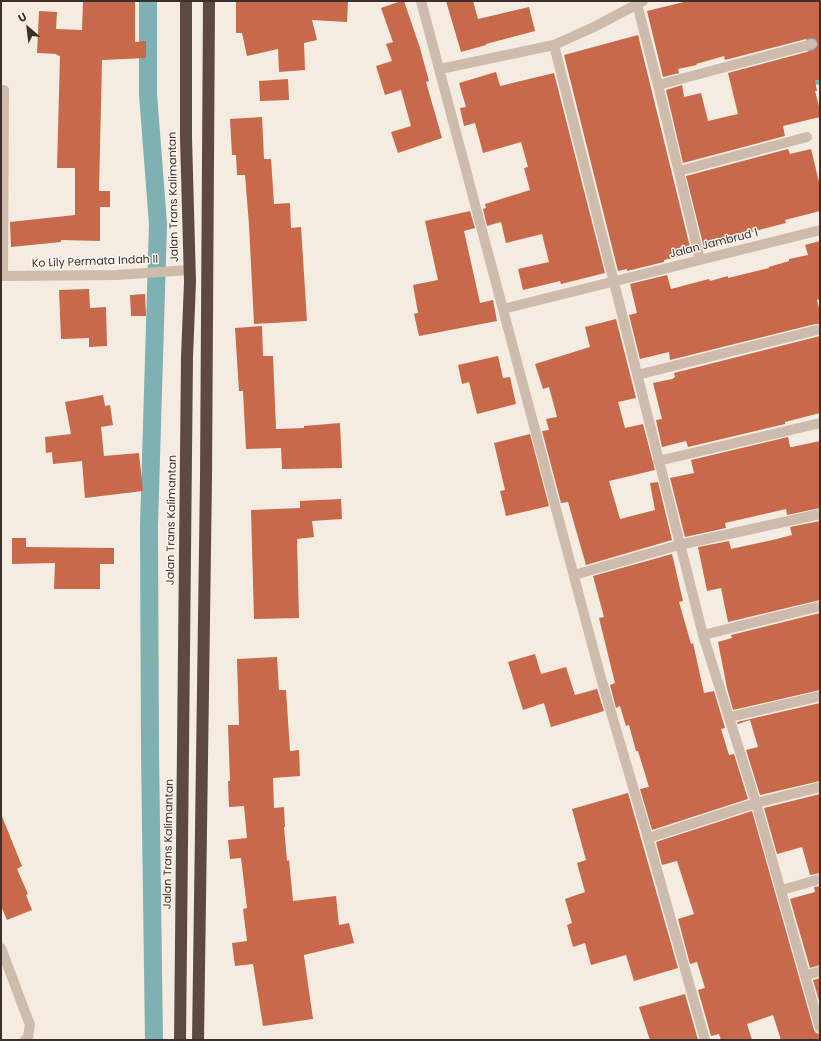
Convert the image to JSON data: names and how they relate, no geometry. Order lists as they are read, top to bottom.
{
  "streets": {
    "highway": ["Jalan Trans Kalimantan"],
    "street": ["Jalan Jambrud 1", "Ko Lily Permata Indah II"]
  },
  "crossings": [
    ["Jalan Trans Kalimantan", "Ko Lily Permata Indah II"]
  ],
  "north": "top left"
}
